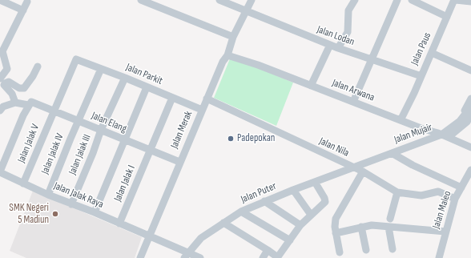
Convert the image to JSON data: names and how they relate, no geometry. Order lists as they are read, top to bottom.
{
  "streets": {
    "street": [
      "Jalan Lodan",
      "Jalan Paus",
      "Jalan Parkit",
      "Jalan Arwana",
      "Jalan Elang",
      "Jalan Merak",
      "Jalan Mujair",
      "Jalan Jalak V",
      "Jalan Nila",
      "Jalan Jalak IV",
      "Jalan Jalak III",
      "Jalan Jalak I",
      "Jalan Puter",
      "Jalan Jalak Raya",
      "Jalan Maleo"
    ]
  },
  "crossings": [
    ["Jalan Lodan", "Jalan Paus"],
    ["Jalan Lodan", "Jalan Merak"],
    ["Jalan Paus", "Jalan Arwana"],
    ["Jalan Parkit", "Jalan Merak"],
    ["Jalan Parkit", "Jalan Jalak V"],
    ["Jalan Parkit", "Jalan Jalak IV"],
    ["Jalan Parkit", "Jalan Jalak III"],
    ["Jalan Parkit", "Jalan Jalak I"],
    ["Jalan Arwana", "Jalan Merak"],
    ["Jalan Arwana", "Jalan Mujair"],
    ["Jalan Elang", "Jalan Merak"],
    ["Jalan Elang", "Jalan Jalak V"],
    ["Jalan Elang", "Jalan Jalak IV"],
    ["Jalan Elang", "Jalan Jalak III"],
    ["Jalan Elang", "Jalan Jalak I"],
    ["Jalan Merak", "Jalan Nila"],
    ["Jalan Merak", "Jalan Jalak Raya"],
    ["Jalan Mujair", "Jalan Nila"],
    ["Jalan Mujair", "Jalan Puter"],
    ["Jalan Jalak V", "Jalan Jalak Raya"],
    ["Jalan Nila", "Jalan Puter"],
    ["Jalan Nila", "Jalan Maleo"],
    ["Jalan Jalak IV", "Jalan Jalak Raya"],
    ["Jalan Jalak III", "Jalan Jalak Raya"],
    ["Jalan Jalak I", "Jalan Jalak Raya"],
    ["Jalan Puter", "Jalan Jalak Raya"]
  ],
  "places": ["Padepokan", "SMK Negeri 5 Madiun"]
}
